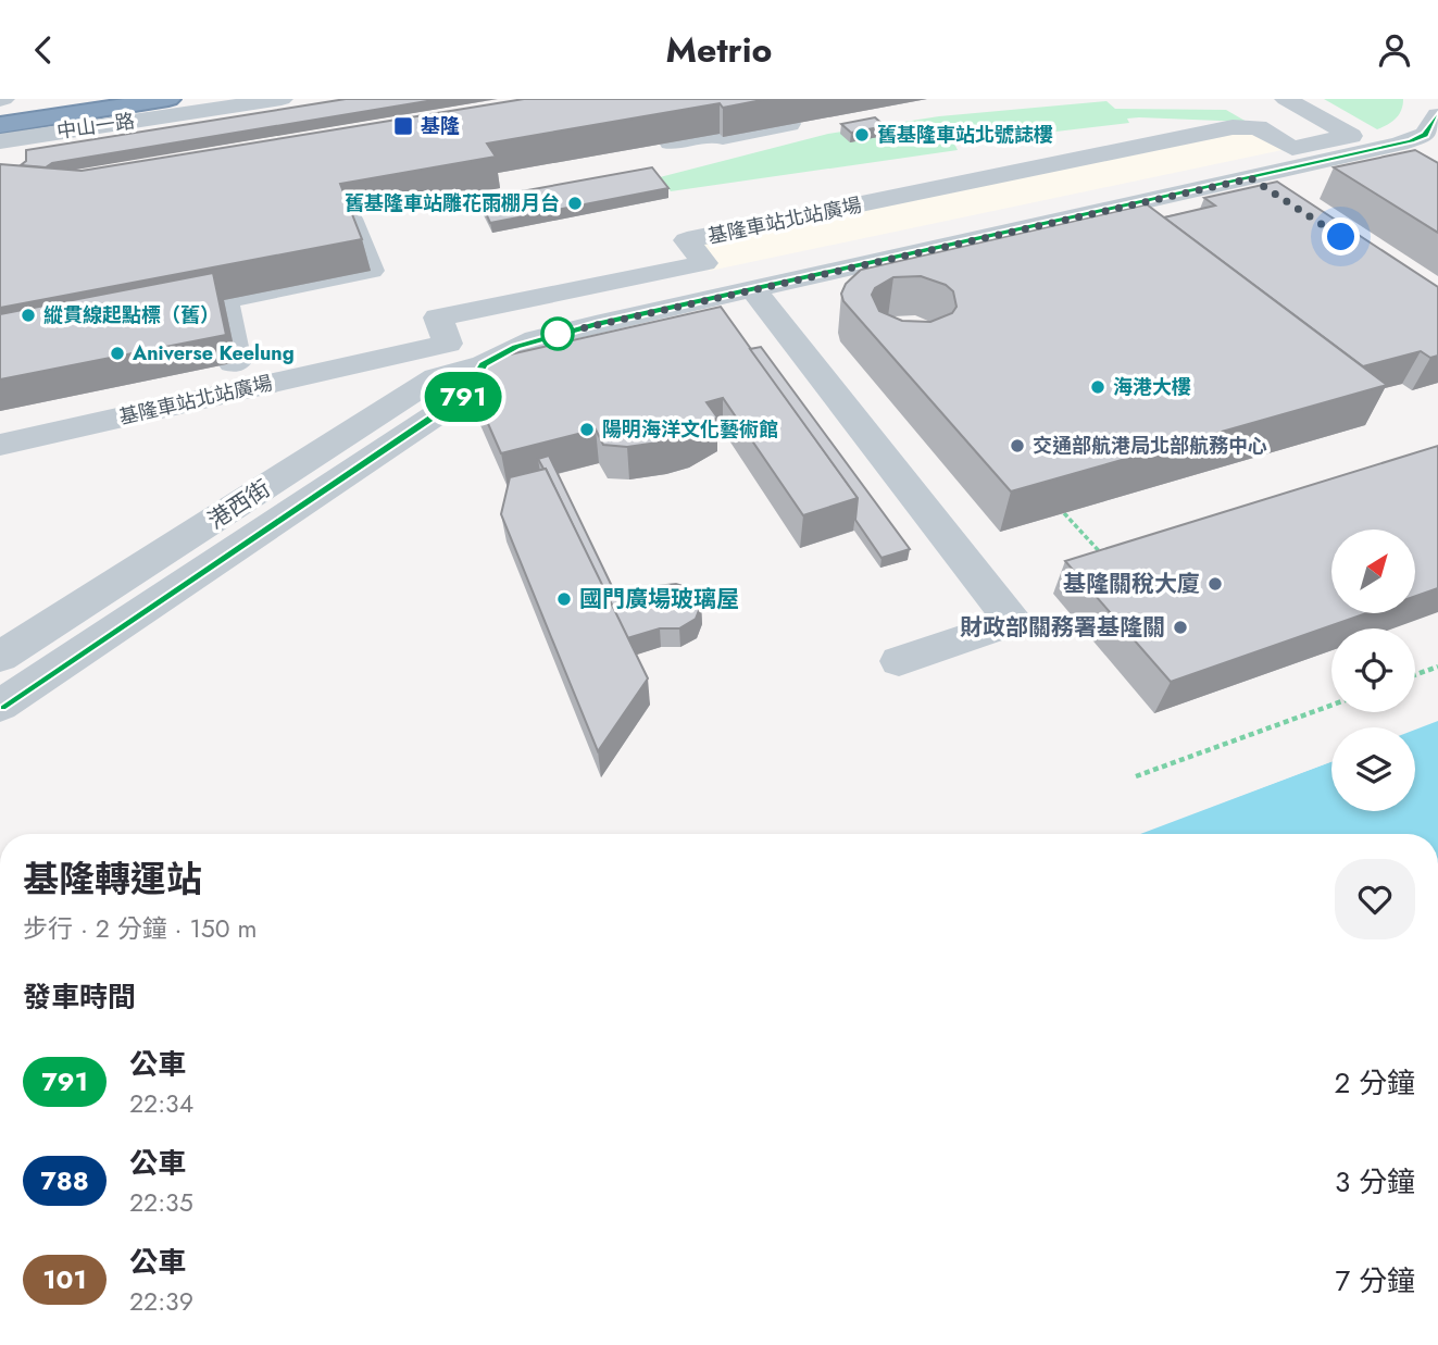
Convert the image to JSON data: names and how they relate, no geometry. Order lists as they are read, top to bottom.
{
  "streets": {
    "street": ["中山一路", "基隆車站北站廣場", "港西街"]
  },
  "places": {
    "transit": ["基隆"],
    "other": [
      "舊基隆車站北號誌樓",
      "舊基隆車站雕花雨棚月台",
      "縱貫線起點標（舊）",
      "Aniverse Keelung",
      "海港大樓",
      "陽明海洋文化藝術館",
      "交通部航港局北部航務中心",
      "基隆關稅大廈",
      "國門廣場玻璃屋",
      "財政部關務署基隆關"
    ]
  },
  "lines": ["bus line 791"],
  "north": "top right",
  "page": {
    "header": "Metrio",
    "on_map": "791",
    "heading": [
      ["基隆轉運站", "步行 · 2 分鐘 · 150 m"],
      "發車時間"
    ],
    "list": [
      {
        "mark": "791",
        "name": "公車",
        "note": "22:34",
        "value": "2 分鐘"
      },
      {
        "mark": "788",
        "name": "公車",
        "note": "22:35",
        "value": "3 分鐘"
      },
      {
        "mark": "101",
        "name": "公車",
        "note": "22:39",
        "value": "7 分鐘"
      }
    ]
  }
}
